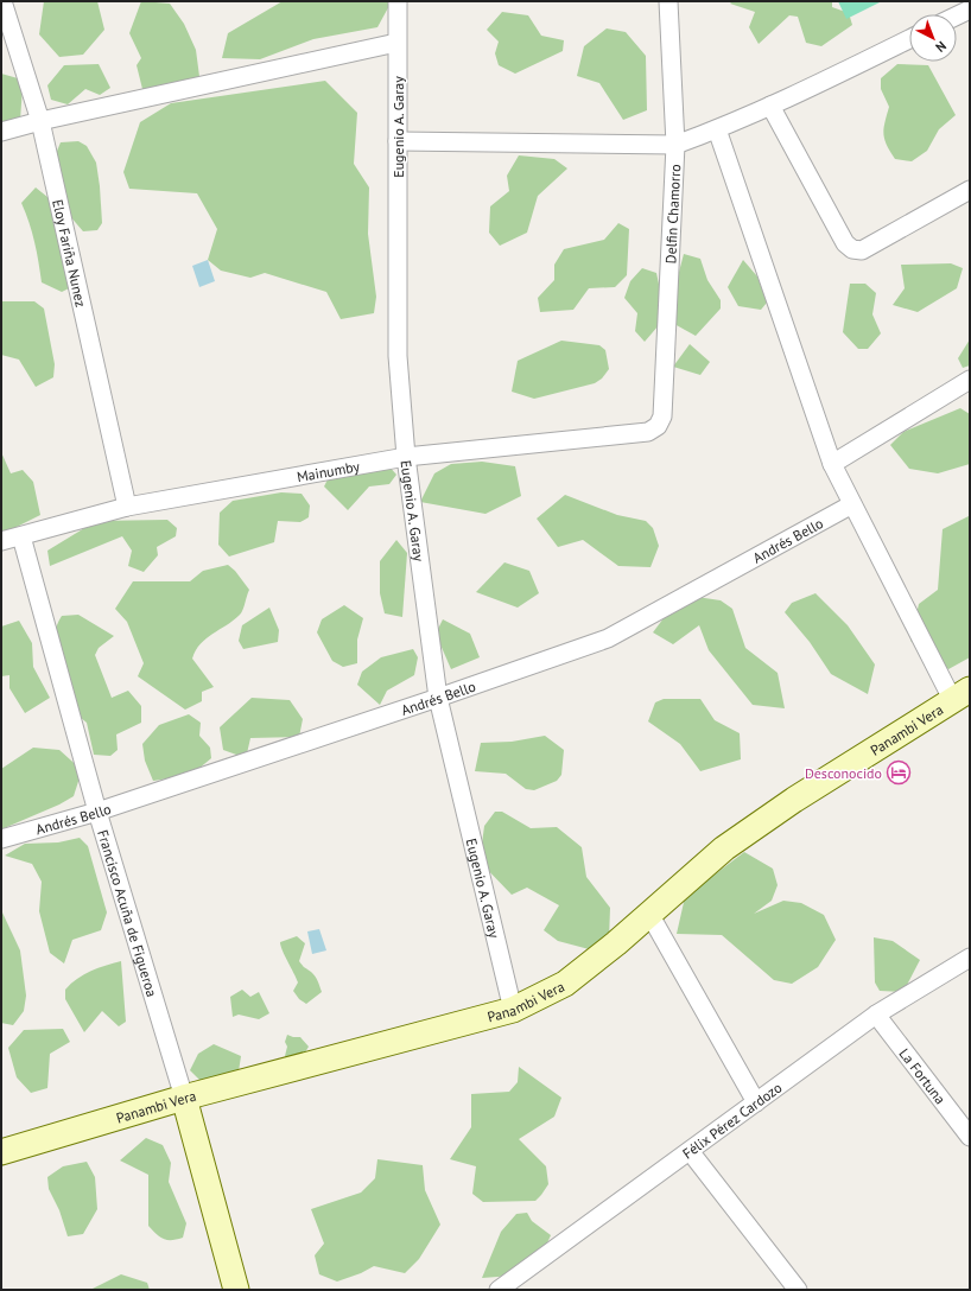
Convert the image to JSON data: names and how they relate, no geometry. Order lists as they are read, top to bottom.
{
  "streets": {
    "street": [
      "Eugenio A. Garay",
      "Delfin Chamorro",
      "Eloy Fariña Nunez",
      "Mainumby",
      "Andrés Bello",
      "Panambi Vera",
      "Francisco Acuña de Figueroa",
      "La Fortuna",
      "Félix Pérez Cardozo"
    ]
  },
  "crossings": [
    ["Eugenio A. Garay", "Mainumby"],
    ["Eugenio A. Garay", "Andrés Bello"],
    ["Eugenio A. Garay", "Panambi Vera"],
    ["Delfin Chamorro", "Mainumby"],
    ["Eloy Fariña Nunez", "Mainumby"],
    ["Mainumby", "Francisco Acuña de Figueroa"],
    ["Andrés Bello", "Francisco Acuña de Figueroa"],
    ["Panambi Vera", "Francisco Acuña de Figueroa"],
    ["La Fortuna", "Félix Pérez Cardozo"]
  ],
  "places": {
    "hotel": ["Desconocido"]
  },
  "north": "bottom right"
}
